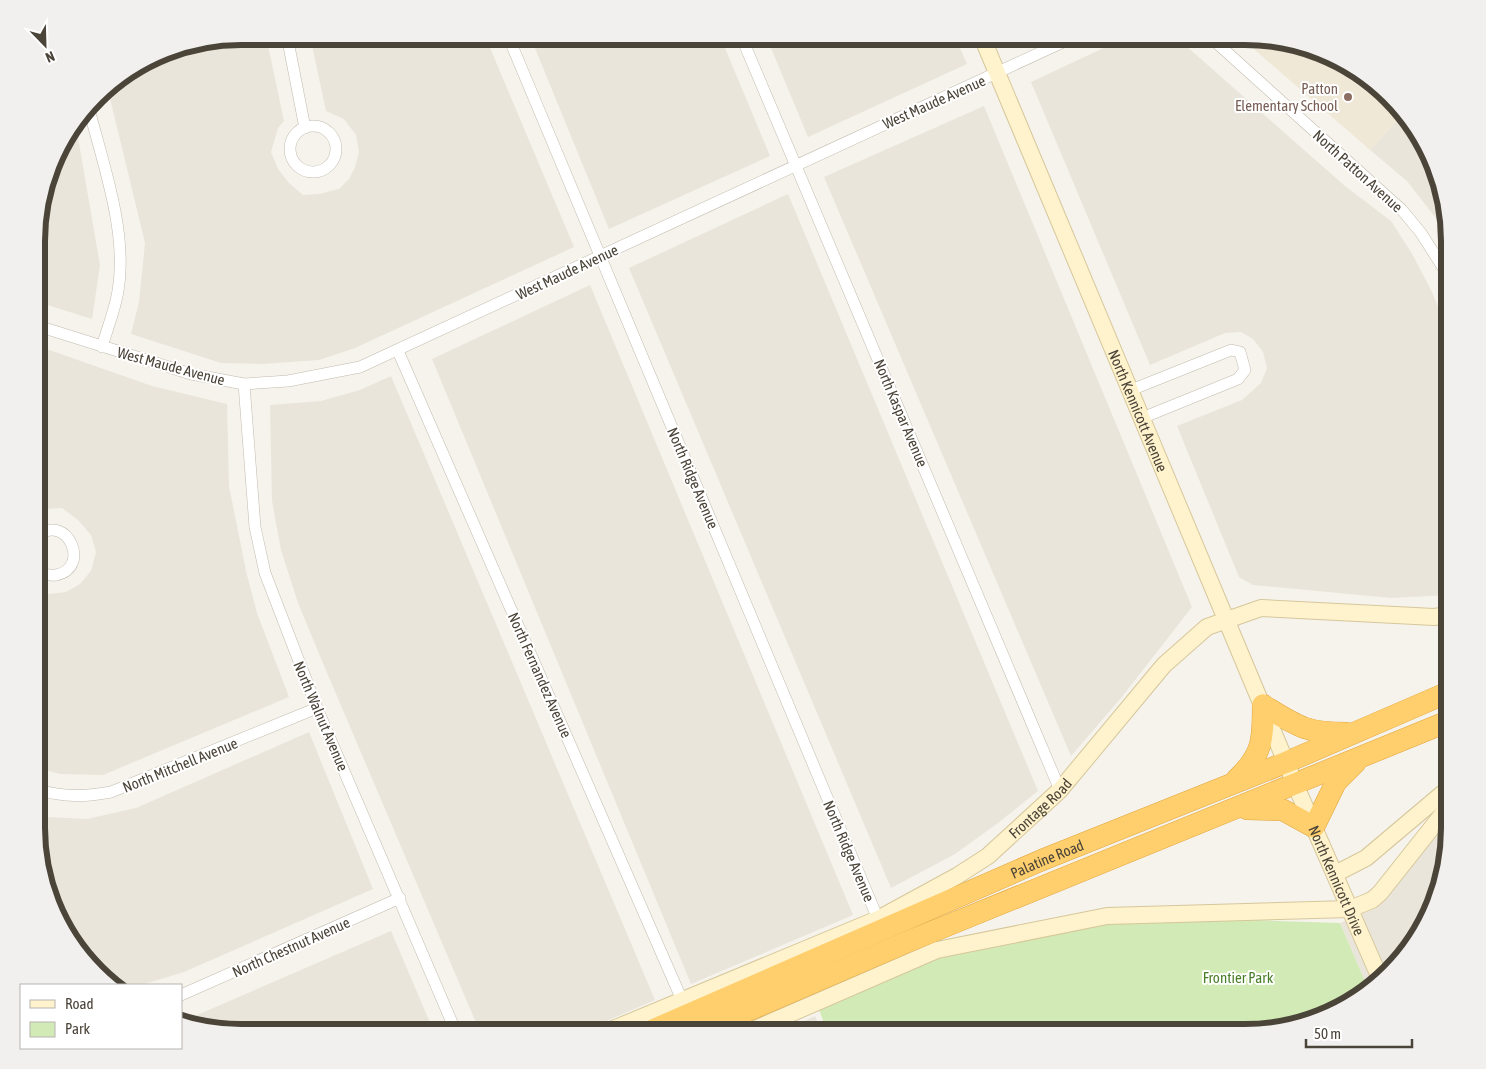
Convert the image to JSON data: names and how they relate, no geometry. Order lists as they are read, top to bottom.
{
  "streets": {
    "highway": ["Palatine Road"],
    "street": [
      "West Maude Avenue",
      "North Patton Avenue",
      "North Kennicott Avenue",
      "North Kaspar Avenue",
      "North Ridge Avenue",
      "North Fernandez Avenue",
      "North Walnut Avenue",
      "North Mitchell Avenue",
      "Frontage Road",
      "North Kennicott Drive",
      "North Chestnut Avenue"
    ]
  },
  "crossings": [
    ["West Maude Avenue", "North Kennicott Avenue"],
    ["West Maude Avenue", "North Kaspar Avenue"],
    ["West Maude Avenue", "North Ridge Avenue"],
    ["West Maude Avenue", "North Fernandez Avenue"],
    ["West Maude Avenue", "North Walnut Avenue"],
    ["North Kennicott Avenue", "Frontage Road"],
    ["North Kennicott Avenue", "Palatine Road"],
    ["North Kennicott Avenue", "North Kennicott Drive"],
    ["North Kaspar Avenue", "Frontage Road"],
    ["North Ridge Avenue", "Frontage Road"],
    ["North Fernandez Avenue", "Frontage Road"],
    ["North Walnut Avenue", "North Mitchell Avenue"],
    ["North Walnut Avenue", "North Chestnut Avenue"],
    ["Palatine Road", "North Kennicott Drive"]
  ],
  "parks": ["Frontier Park"],
  "places": ["Patton Elementary School"],
  "legend": ["Road", "Park"],
  "scale_bar": "50 m",
  "north": "bottom right"
}
